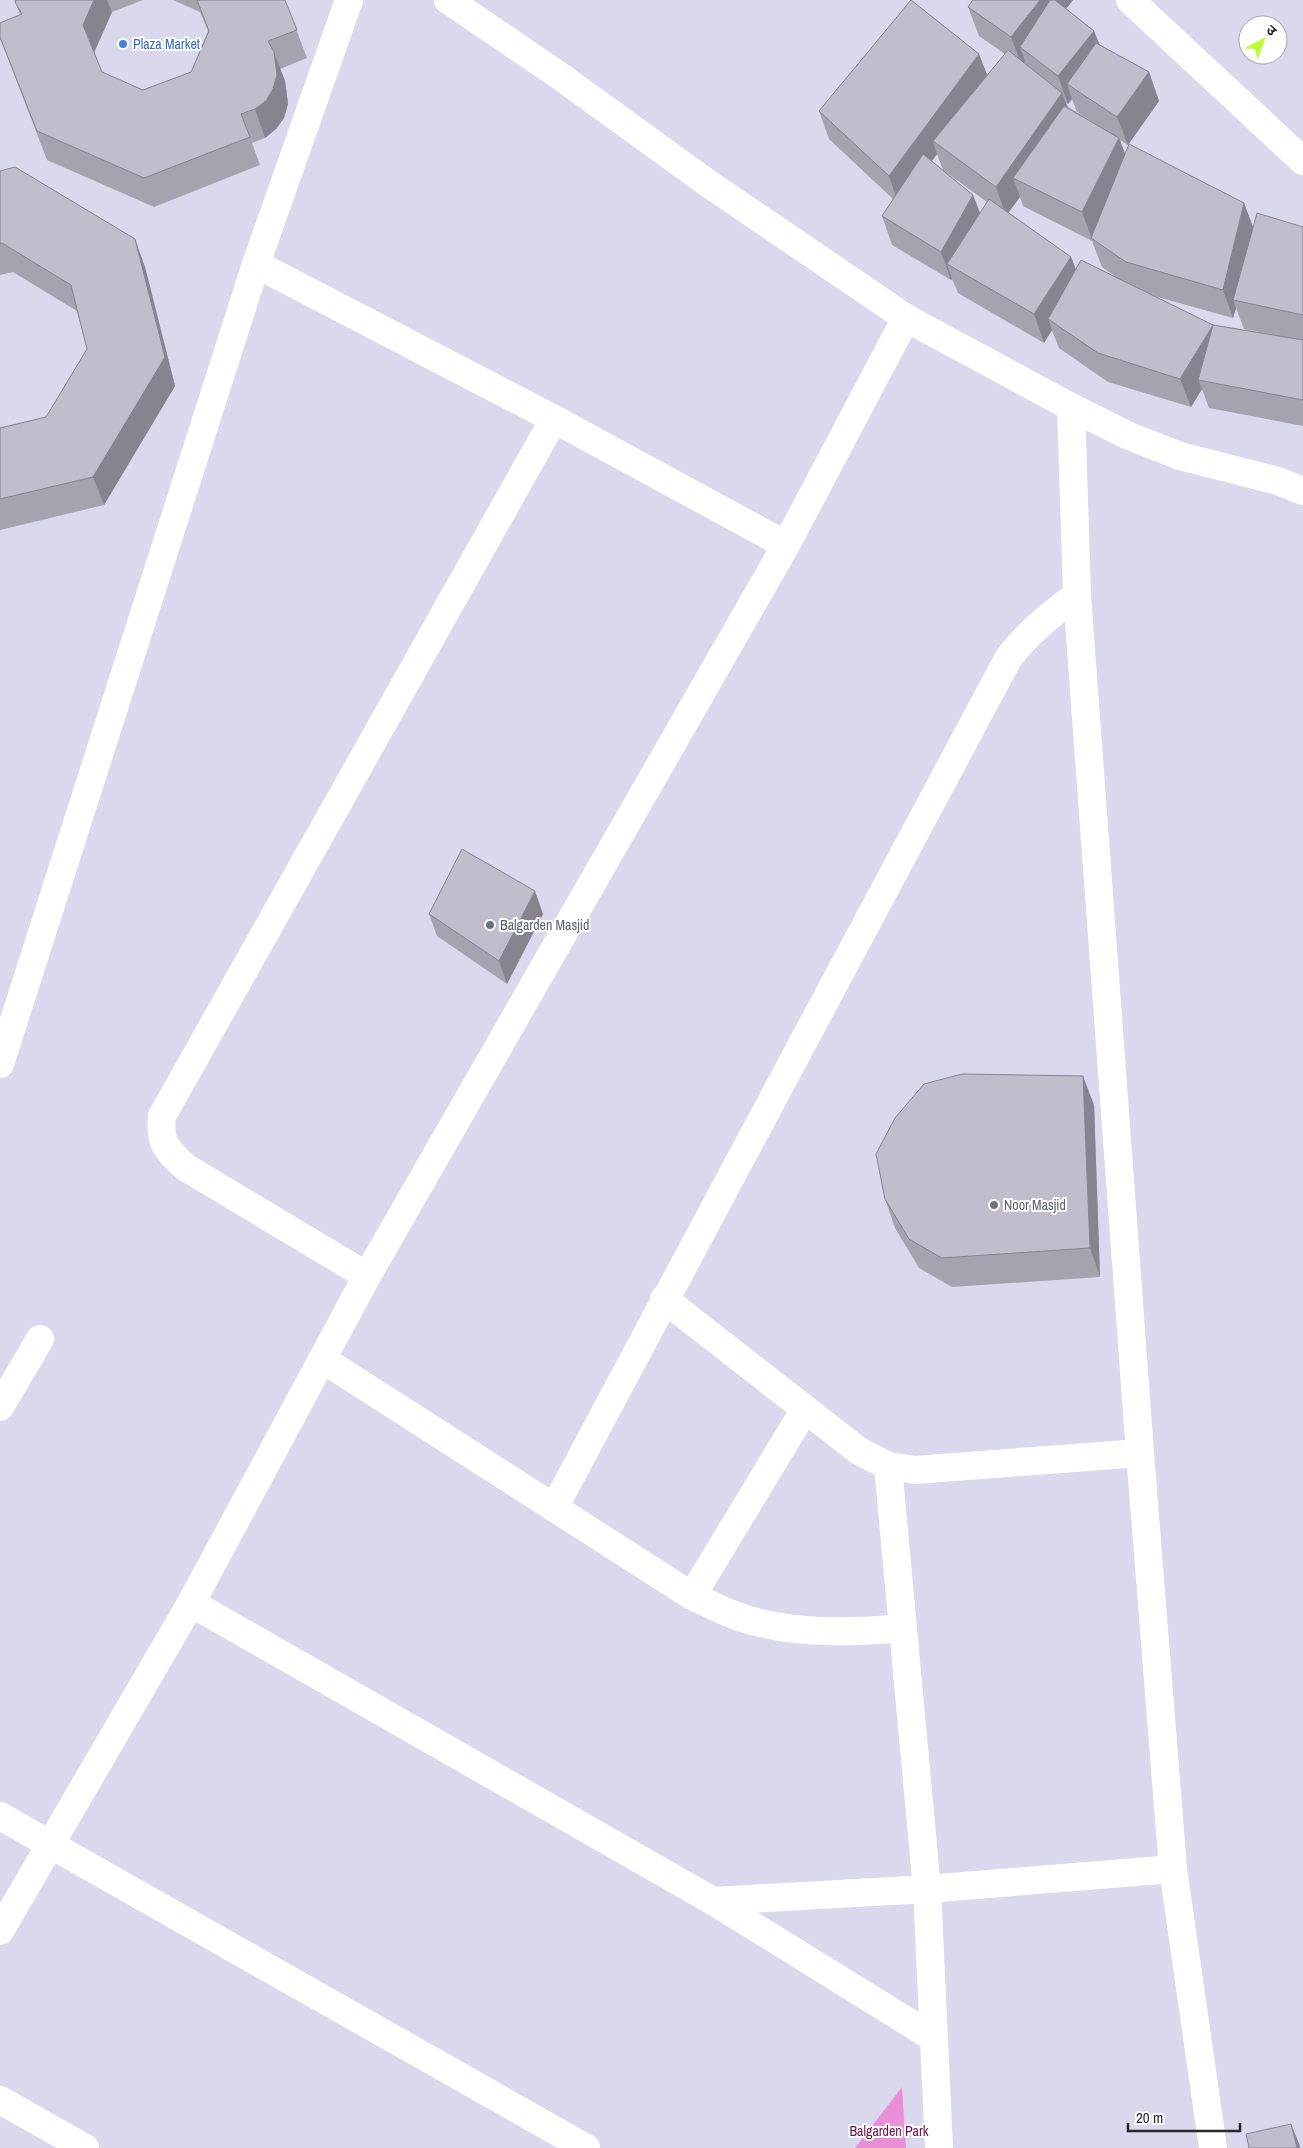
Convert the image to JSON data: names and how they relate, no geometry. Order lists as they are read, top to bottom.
{
  "parks": ["Balgarden Park"],
  "places": ["Plaza Market", "Balgarden Masjid", "Noor Masjid"],
  "scale_bar": "20 m",
  "north": "top right"
}
